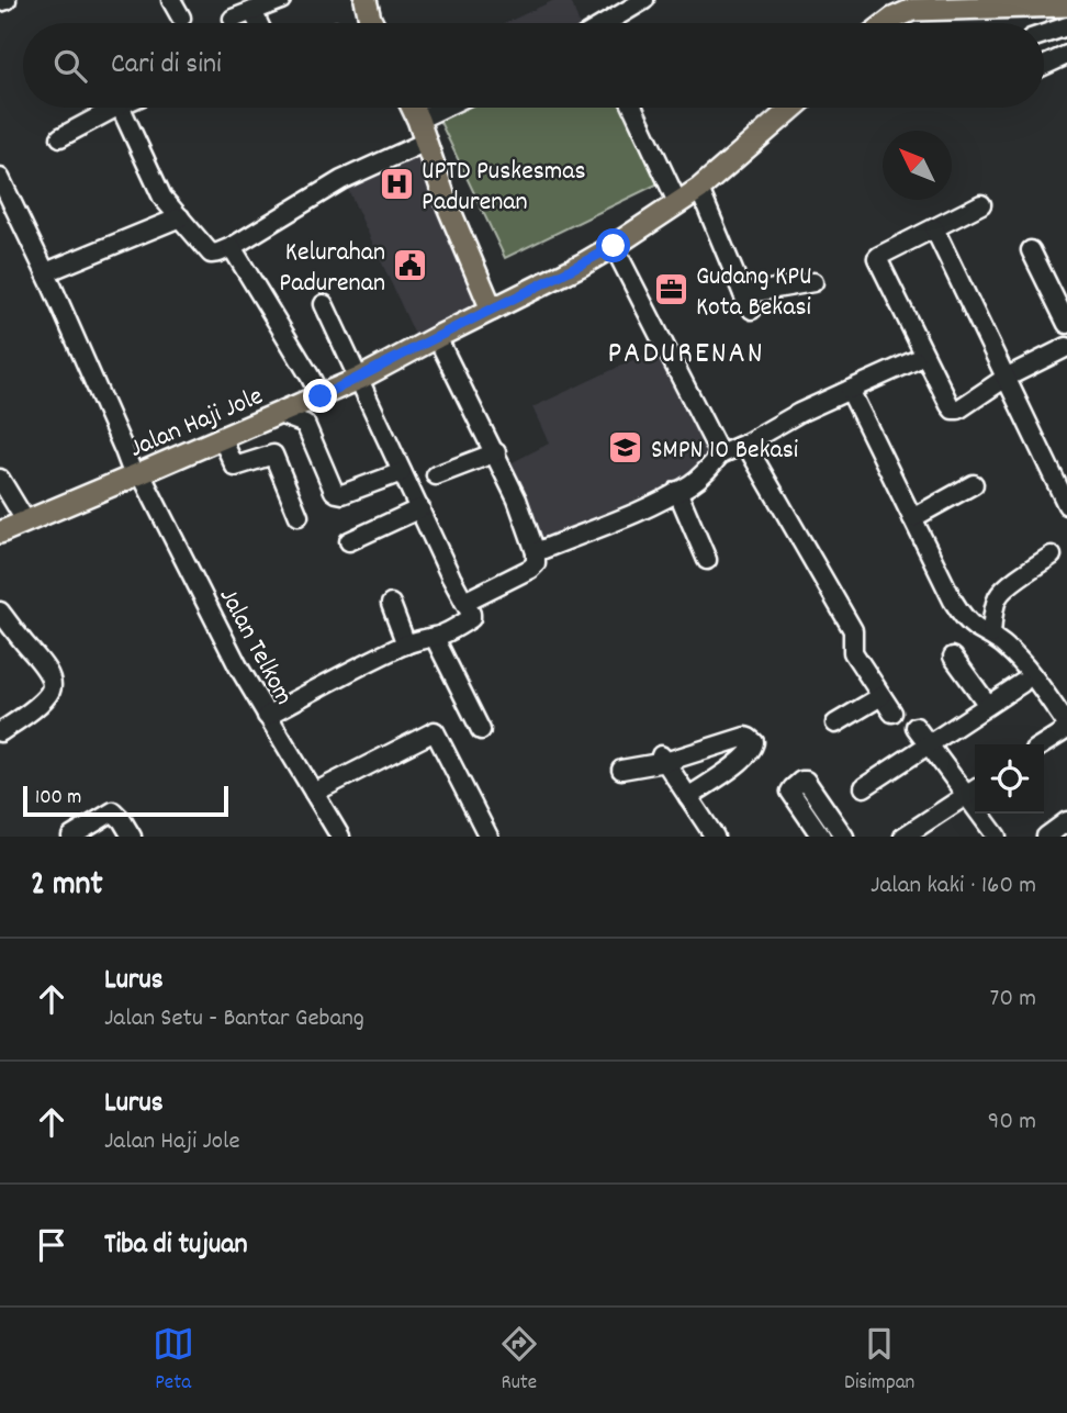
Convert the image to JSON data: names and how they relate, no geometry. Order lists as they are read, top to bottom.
{
  "streets": {
    "main road": ["Jalan Haji Jole"],
    "street": ["Jalan Telkom"]
  },
  "crossings": [
    ["Jalan Haji Jole", "Jalan Telkom"]
  ],
  "districts": ["PADURENAN"],
  "places": {
    "hospital": ["UPTD Puskesmas Padurenan"],
    "public building": ["Kelurahan Padurenan"],
    "office": ["Gudang KPU Kota Bekasi"],
    "school or university": ["SMPN 10 Bekasi"]
  },
  "scale_bar": "100 m",
  "north": "top left",
  "page": {
    "search": "Cari di sini",
    "scale": "100 m",
    "heading": ["2 mnt", "Jalan kaki · 160 m"],
    "list": [
      ["Lurus", "Jalan Setu - Bantar Gebang", "70 m"],
      ["Lurus", "Jalan Haji Jole", "90 m"],
      "Tiba di tujuan"
    ],
    "nav": ["Peta", "Rute", "Disimpan"]
  }
}
